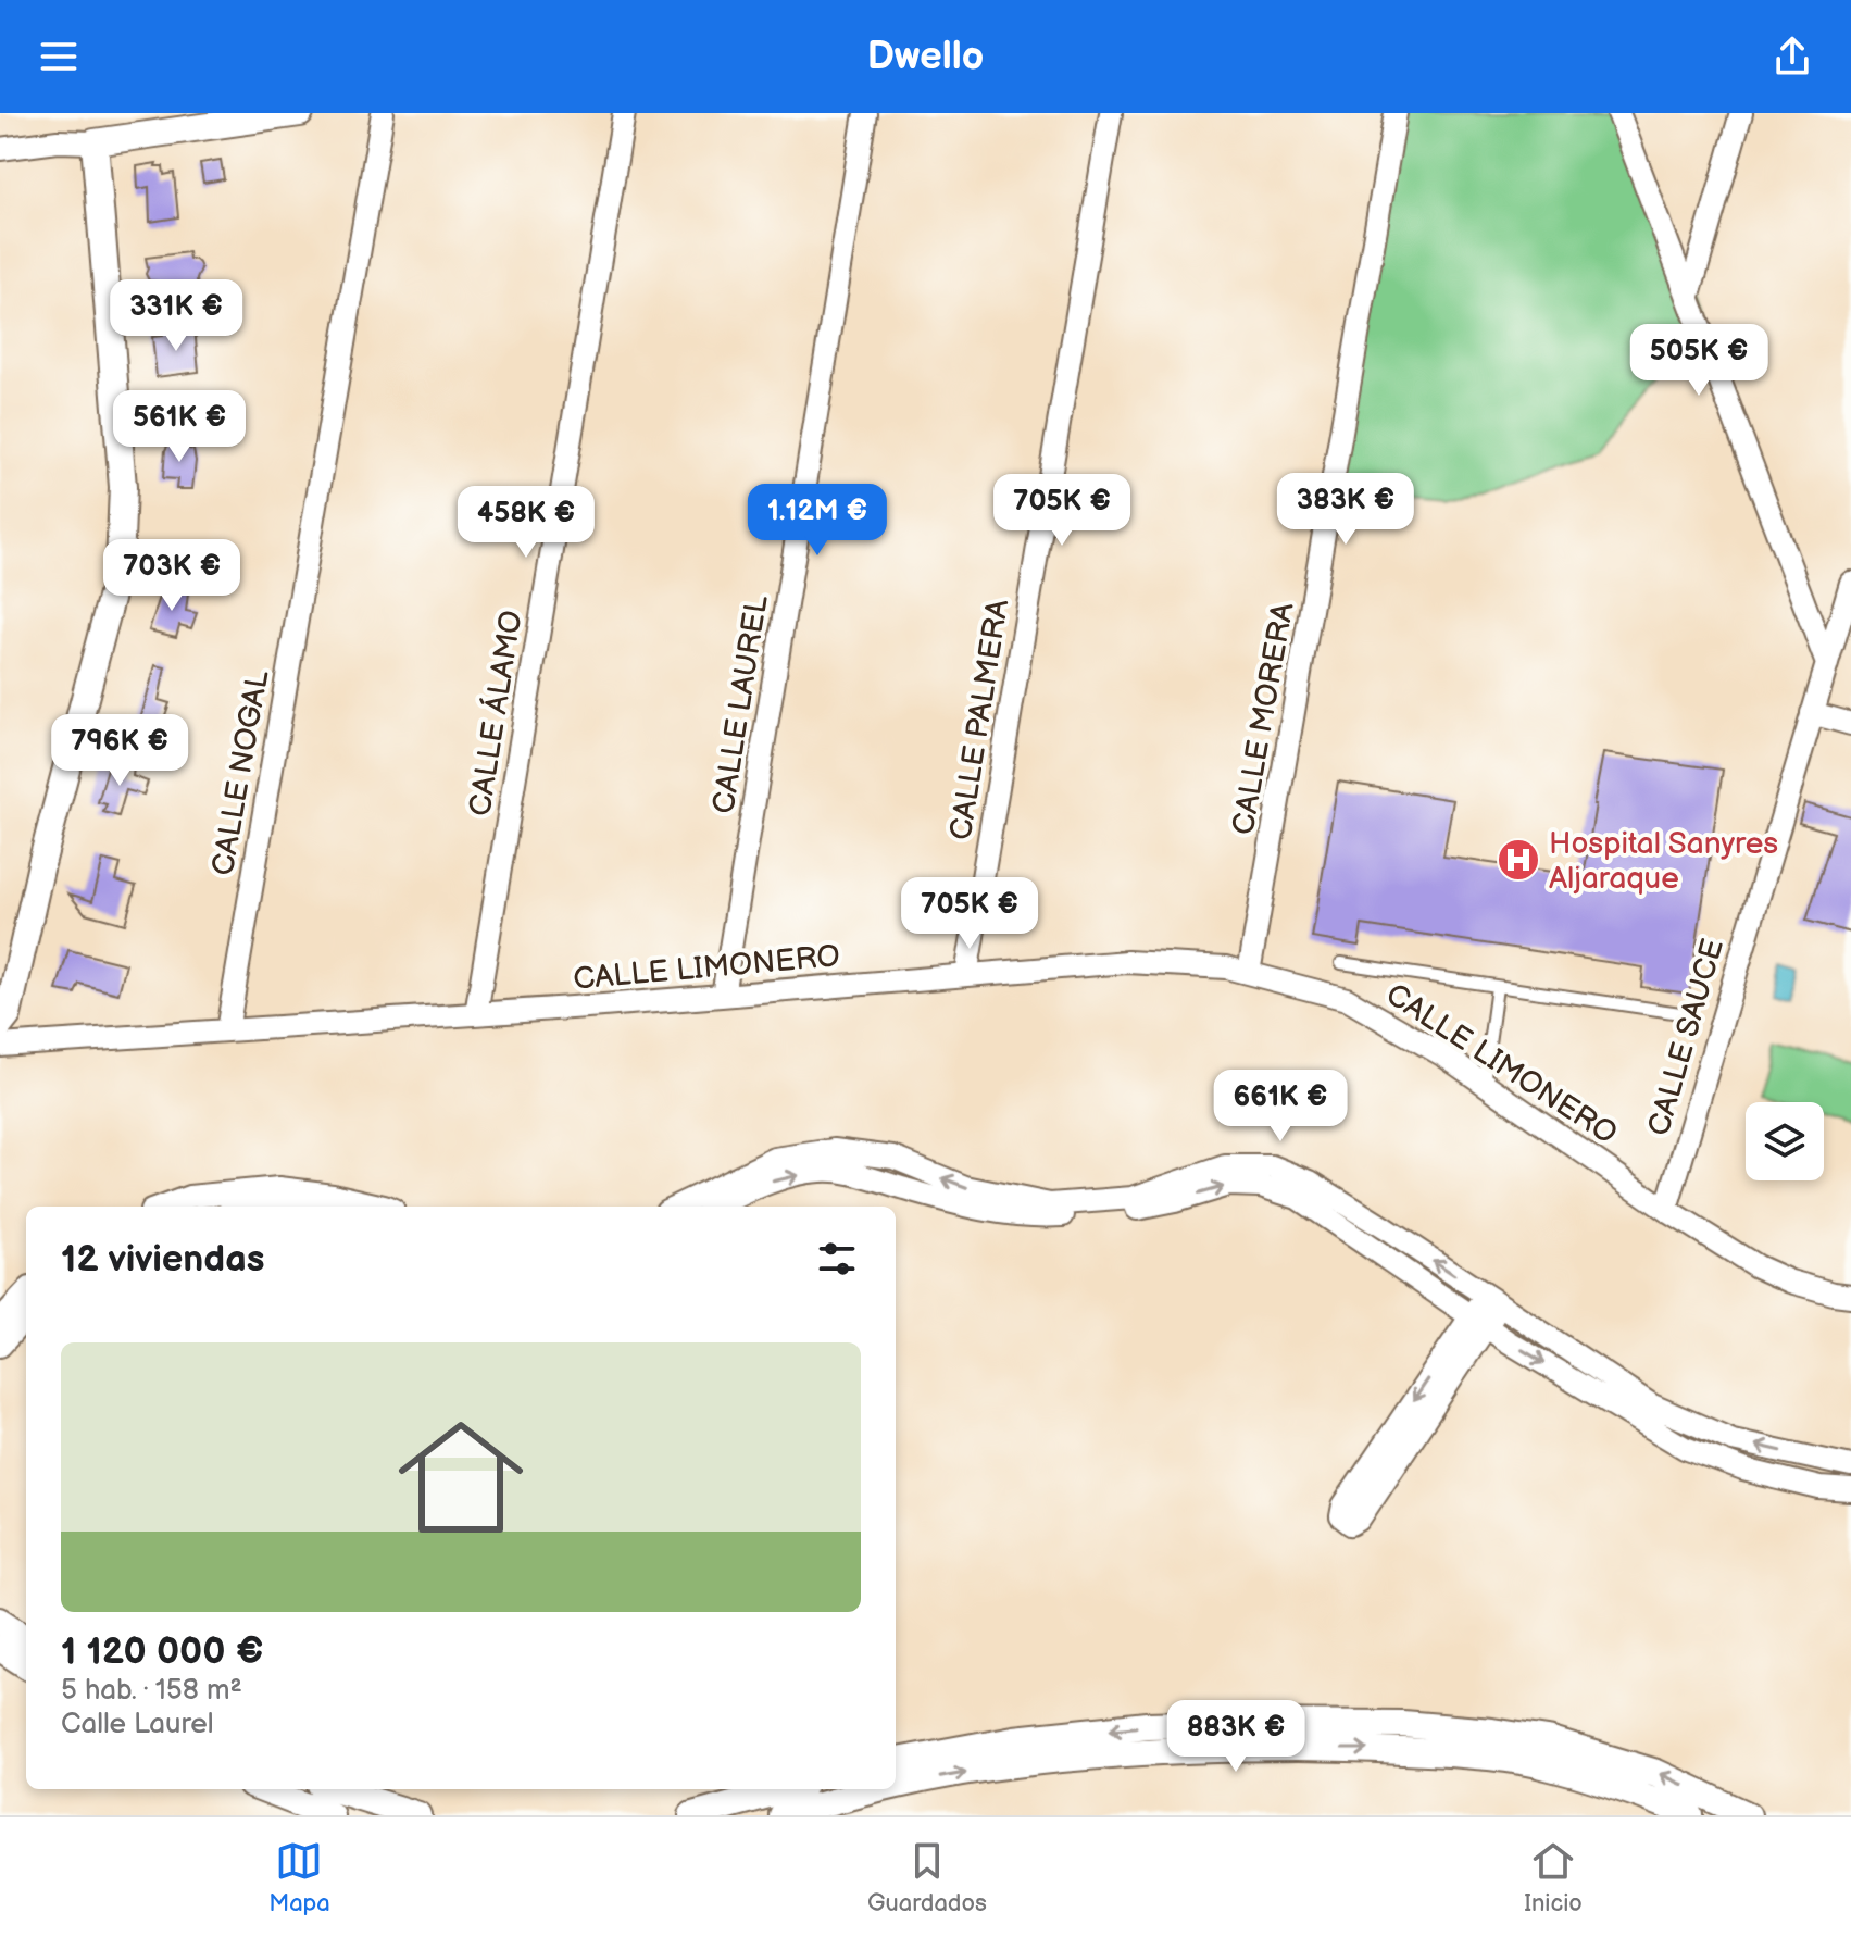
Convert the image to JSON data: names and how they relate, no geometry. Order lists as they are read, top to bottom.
{
  "streets": {
    "street": [
      "CALLE LAUREL",
      "CALLE ÁLAMO",
      "CALLE MORERA",
      "CALLE PALMERA",
      "CALLE NOGAL",
      "CALLE LIMONERO",
      "CALLE SAUCE"
    ]
  },
  "crossings": [
    ["CALLE LAUREL", "CALLE LIMONERO"],
    ["CALLE ÁLAMO", "CALLE LIMONERO"],
    ["CALLE MORERA", "CALLE LIMONERO"],
    ["CALLE PALMERA", "CALLE LIMONERO"],
    ["CALLE NOGAL", "CALLE LIMONERO"],
    ["CALLE LIMONERO", "CALLE SAUCE"]
  ],
  "places": {
    "hospital": ["Hospital Sanyres Aljaraque"]
  },
  "page": {
    "header": "Dwello",
    "price": [
      "331K €",
      "505K €",
      "561K €",
      "383K €",
      "705K €",
      "1.12M €",
      "458K €",
      "703K €",
      "796K €",
      "705K €",
      "661K €",
      "883K €"
    ],
    "heading": "12 viviendas",
    "list": [
      {
        "name": "1 120 000 €",
        "note": "5 hab. · 158 m² · Calle Laurel"
      }
    ],
    "tabs": ["Mapa", "Guardados", "Inicio"]
  }
}
